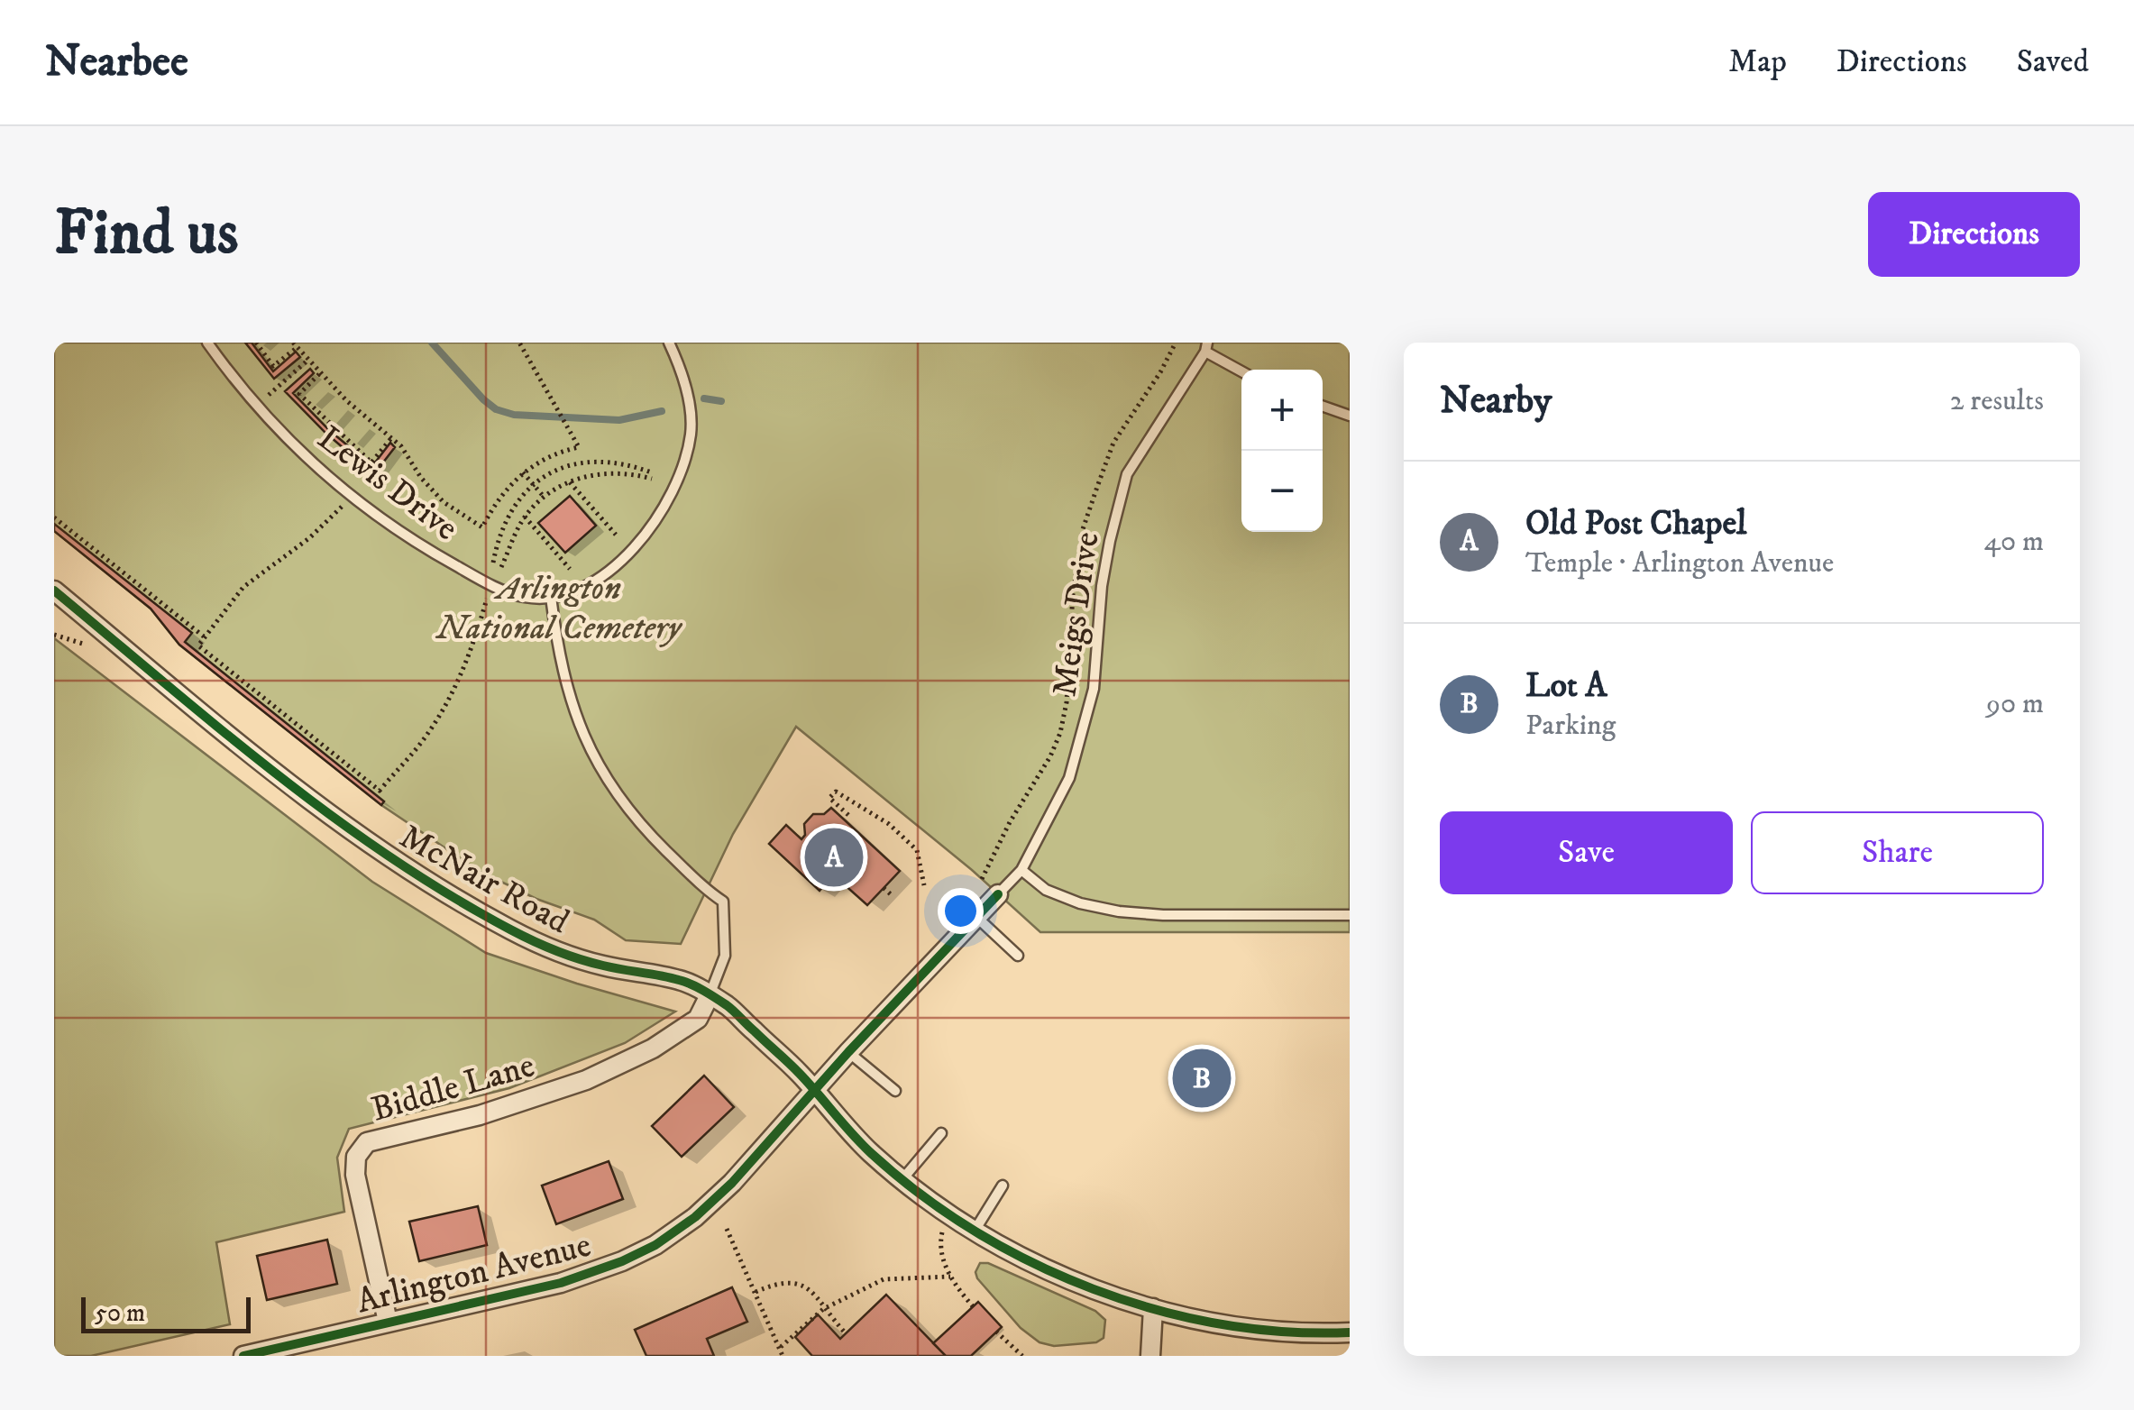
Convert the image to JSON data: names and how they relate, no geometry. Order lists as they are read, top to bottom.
{
  "streets": {
    "street": ["McNair Road", "Biddle Lane", "Arlington Avenue"],
    "lane": ["Lewis Drive", "Meigs Drive"]
  },
  "crossings": [
    ["Meigs Drive", "Arlington Avenue"],
    ["McNair Road", "Biddle Lane"],
    ["McNair Road", "Arlington Avenue"],
    ["Biddle Lane", "Arlington Avenue"]
  ],
  "parks": ["Arlington National Cemetery"],
  "scale_bar": "50 m",
  "page": {
    "header": "Nearbee",
    "nav": ["Map", "Directions", "Saved"],
    "buttons": [
      "Directions",
      ["Save", "Share"]
    ],
    "title": "Find us",
    "heading": ["Nearby", "2 results"],
    "map_buttons": ["+", "−"],
    "list": [
      {
        "mark": "A",
        "name": "Old Post Chapel",
        "note": "Temple · Arlington Avenue",
        "value": "40 m"
      },
      {
        "mark": "B",
        "name": "Lot A",
        "note": "Parking",
        "value": "90 m"
      }
    ],
    "pins": ["A", "B"],
    "scale": "50 m"
  }
}
